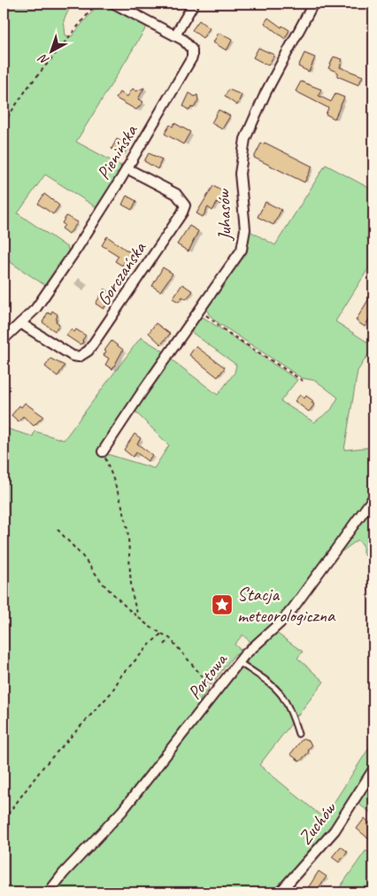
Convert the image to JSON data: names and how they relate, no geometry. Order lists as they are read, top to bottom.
{
  "streets": {
    "street": [
      "Pienińska",
      "Juhasów",
      "Gorczańska",
      "Portowa",
      "Zuchów"
    ]
  },
  "crossings": [
    ["Pienińska", "Gorczańska"]
  ],
  "places": {
    "place": ["Stacja meteorologiczna"]
  },
  "north": "bottom left"
}
